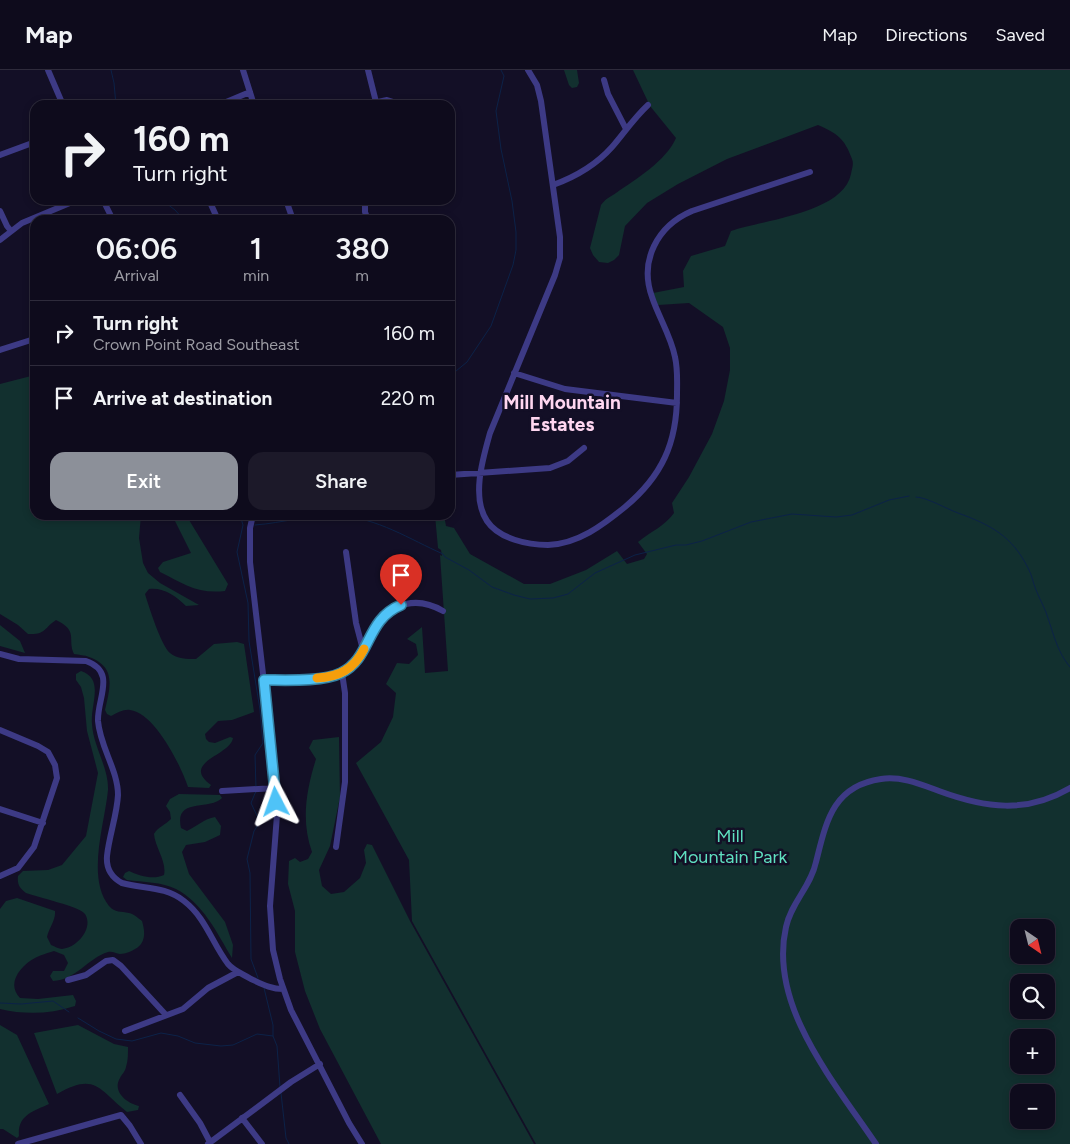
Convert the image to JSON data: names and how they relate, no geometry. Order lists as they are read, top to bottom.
{
  "districts": ["Mill Mountain Estates"],
  "parks": ["Mill Mountain Park"],
  "north": "bottom right",
  "page": {
    "header": "Map",
    "nav": ["Map", "Directions", "Saved"],
    "turn": ["160 m", "Turn right"],
    "eta": [
      "06:06",
      "Arrival",
      "1",
      "min",
      "380",
      "m"
    ],
    "list": [
      {
        "name": "Turn right",
        "note": "Crown Point Road Southeast",
        "value": "160 m"
      },
      {
        "name": "Arrive at destination",
        "value": "220 m"
      }
    ],
    "buttons": ["Exit", "Share"],
    "map_buttons": ["+", "−"]
  }
}
